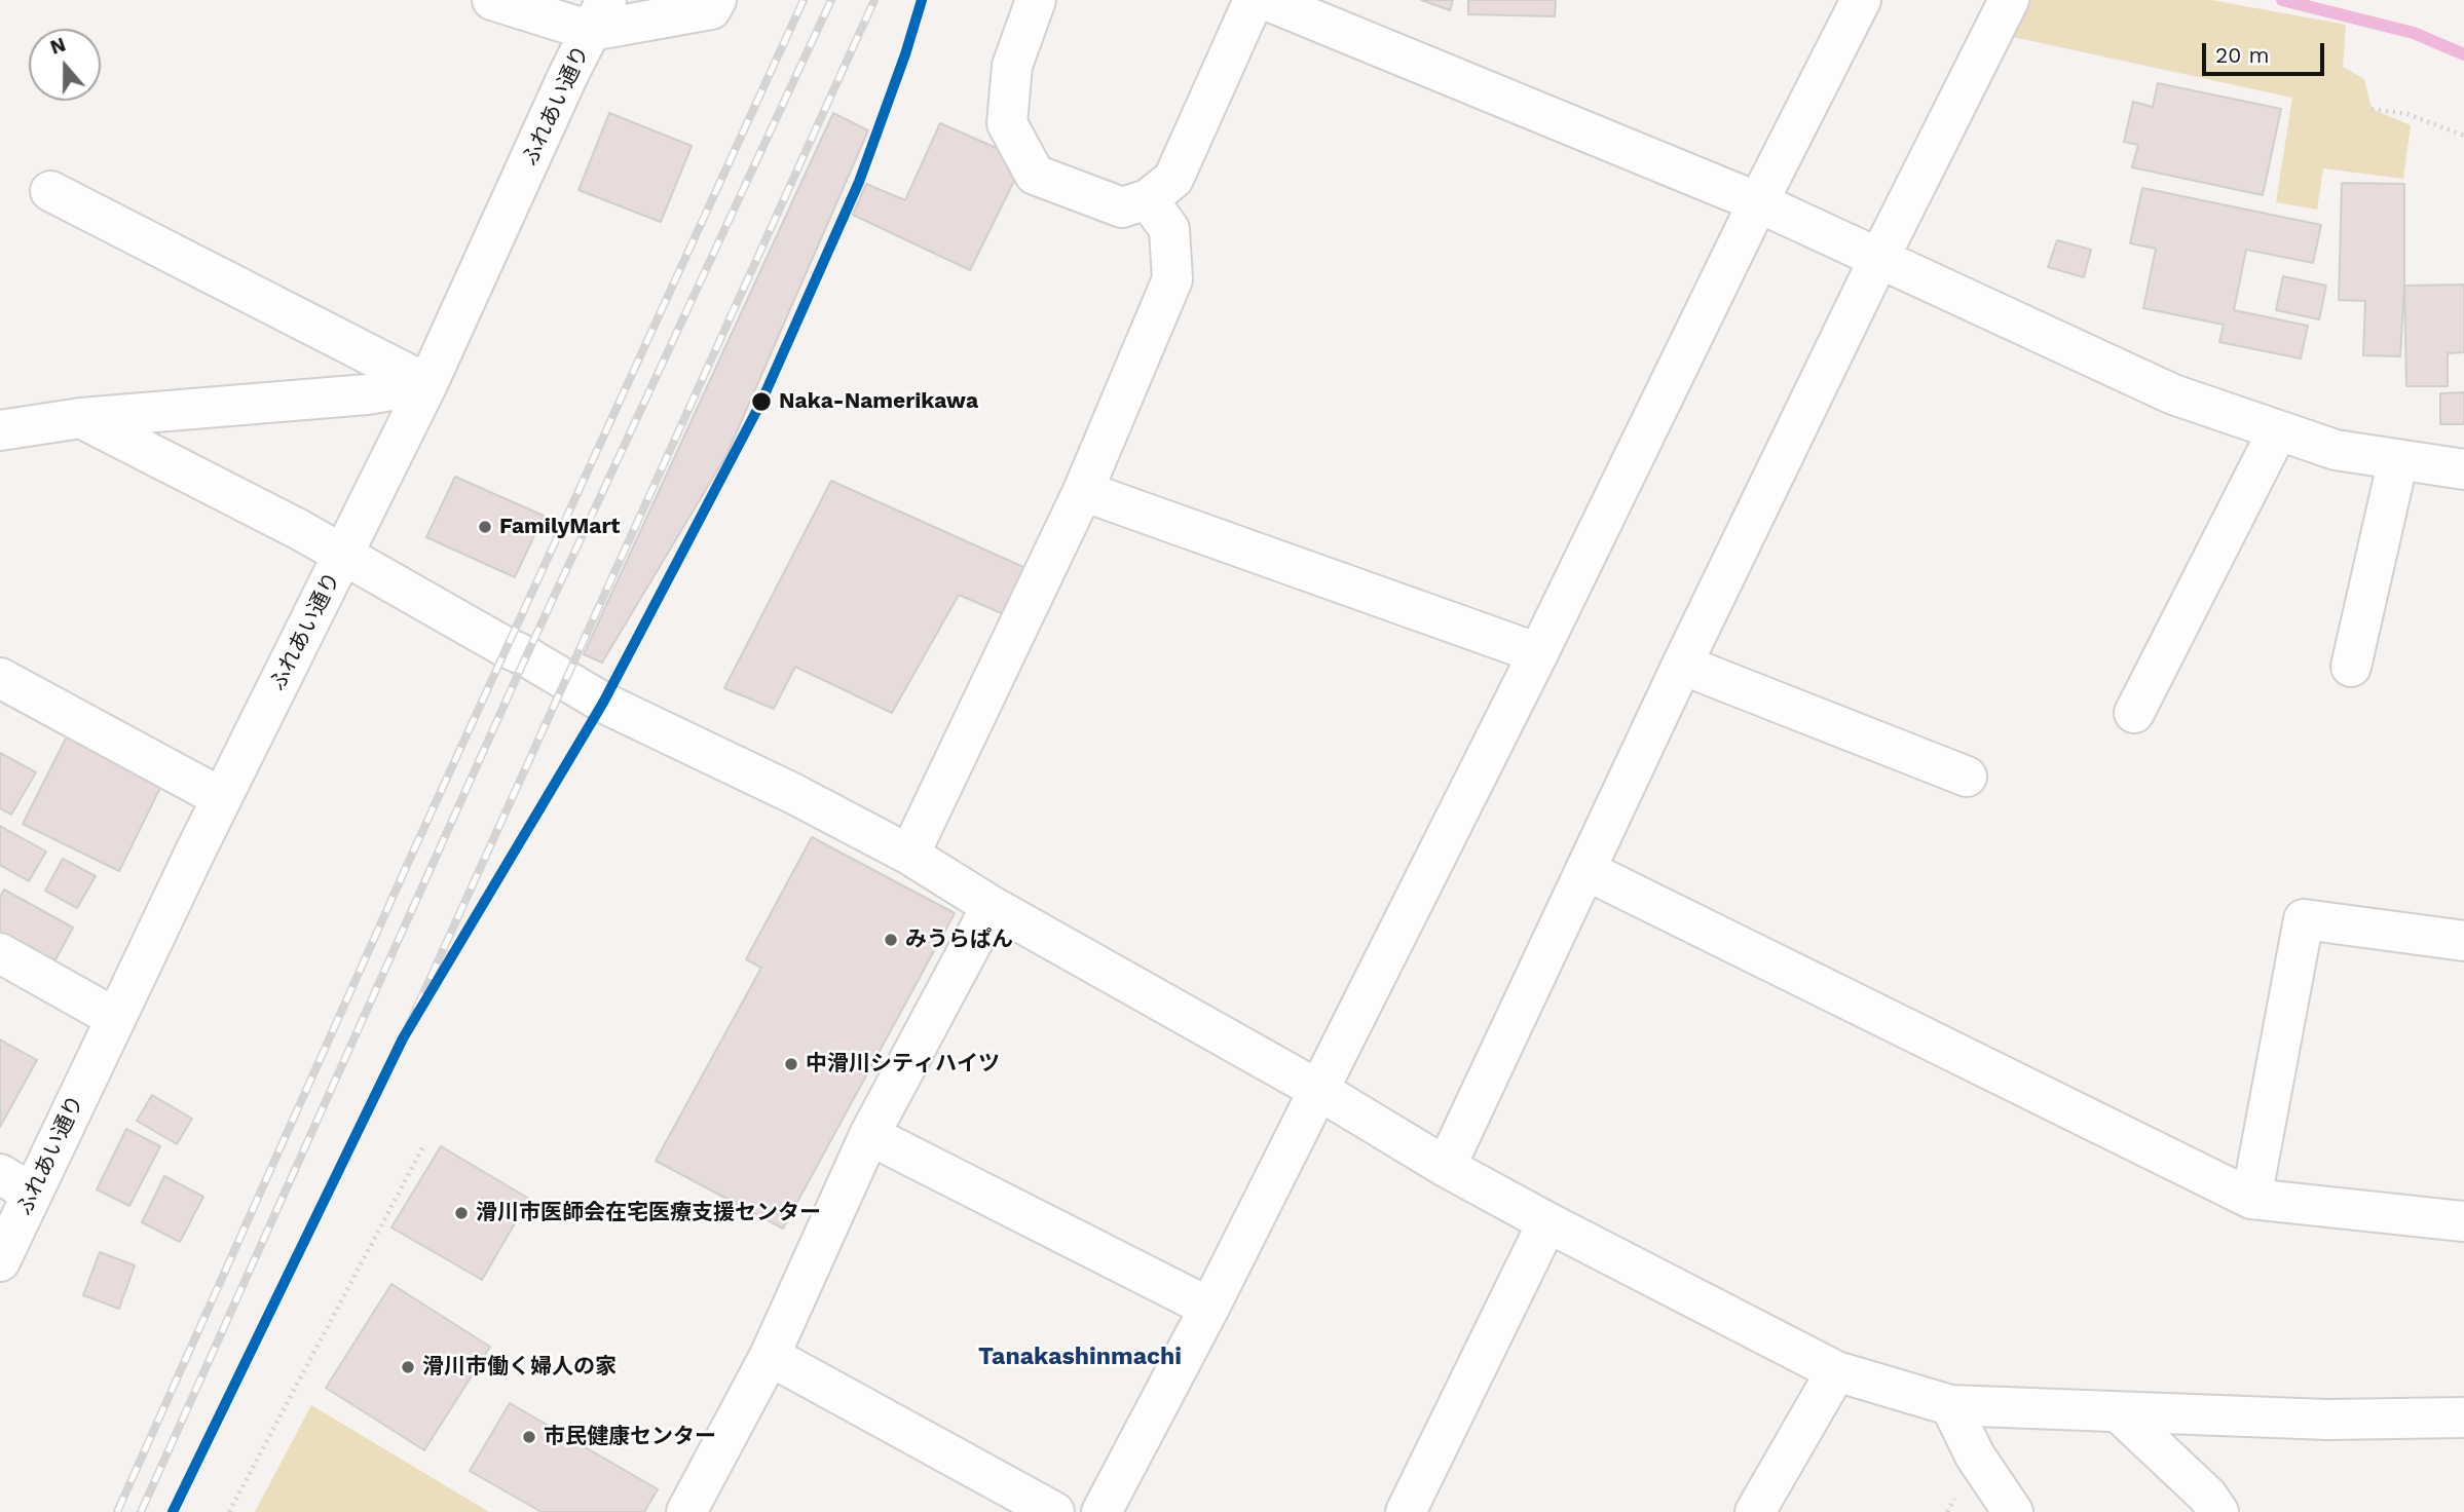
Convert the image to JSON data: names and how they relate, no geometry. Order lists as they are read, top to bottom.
{
  "streets": {
    "street": ["ふれあい通り"]
  },
  "districts": ["Tanakashinmachi"],
  "places": [
    "Naka-Namerikawa",
    "FamilyMart",
    "みうらぱん",
    "中滑川シティハイツ",
    "滑川市医師会在宅医療支援センター",
    "滑川市働く婦人の家",
    "市民健康センター"
  ],
  "scale_bar": "20 m",
  "north": "top"
}
